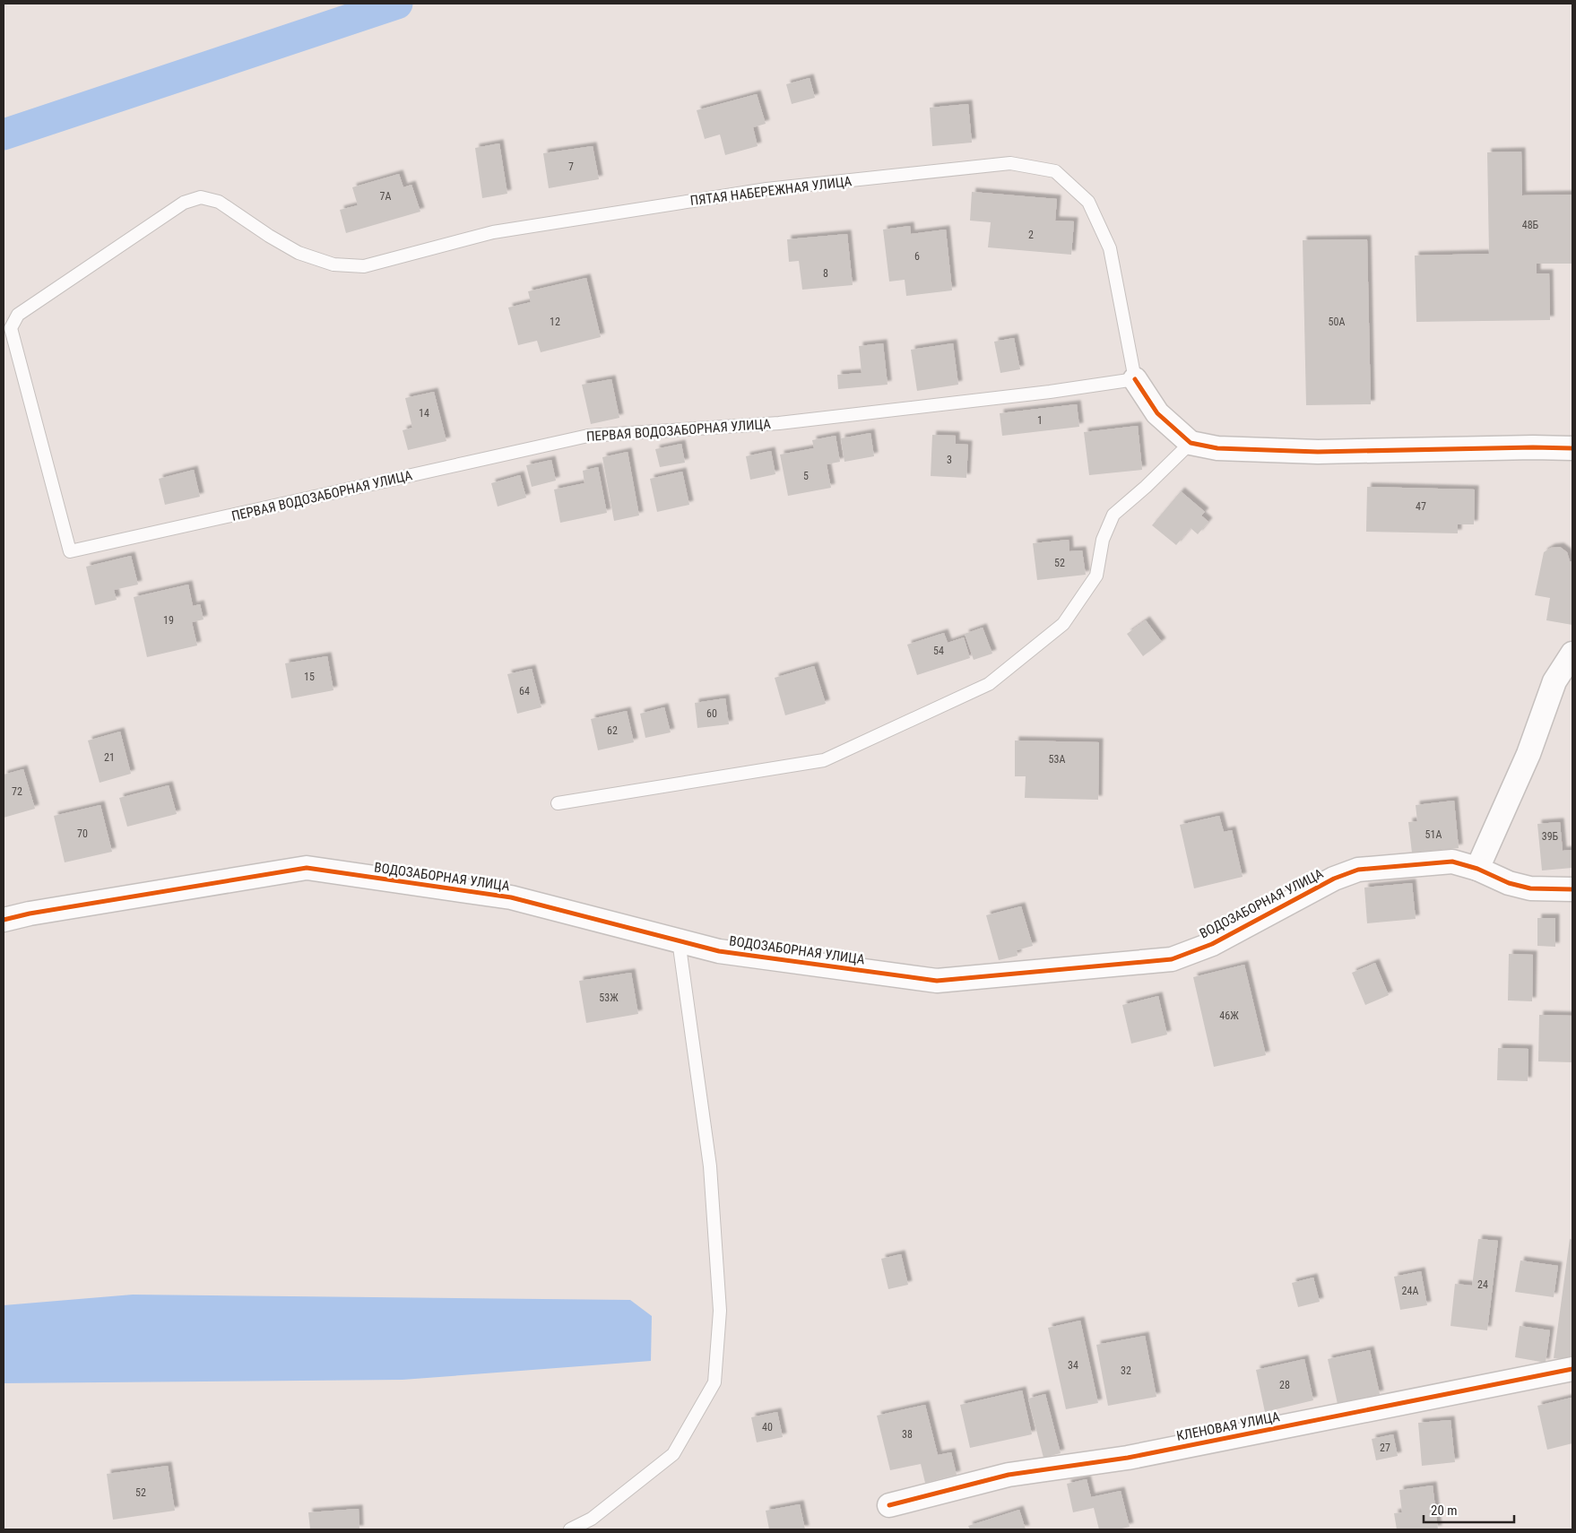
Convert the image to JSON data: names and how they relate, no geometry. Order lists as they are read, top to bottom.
{
  "streets": {
    "street": ["ВОДОЗАБОРНАЯ УЛИЦА", "КЛЕНОВАЯ УЛИЦА"],
    "lane": ["ПЯТАЯ НАБЕРЕЖНАЯ УЛИЦА", "ПЕРВАЯ ВОДОЗАБОРНАЯ УЛИЦА"]
  },
  "crossings": [
    ["ПЯТАЯ НАБЕРЕЖНАЯ УЛИЦА", "ПЕРВАЯ ВОДОЗАБОРНАЯ УЛИЦА"]
  ],
  "house_numbers": [
    "7",
    "7А",
    "48Б",
    "2",
    "6",
    "8",
    "12",
    "50А",
    "14",
    "1",
    "3",
    "5",
    "47",
    "52",
    "19",
    "54",
    "15",
    "64",
    "60",
    "62",
    "21",
    "53А",
    "72",
    "70",
    "51А",
    "39Б",
    "53Ж",
    "46Ж",
    "24",
    "24А",
    "34",
    "32",
    "28",
    "40",
    "38",
    "27",
    "52"
  ],
  "scale_bar": "20 m"
}
